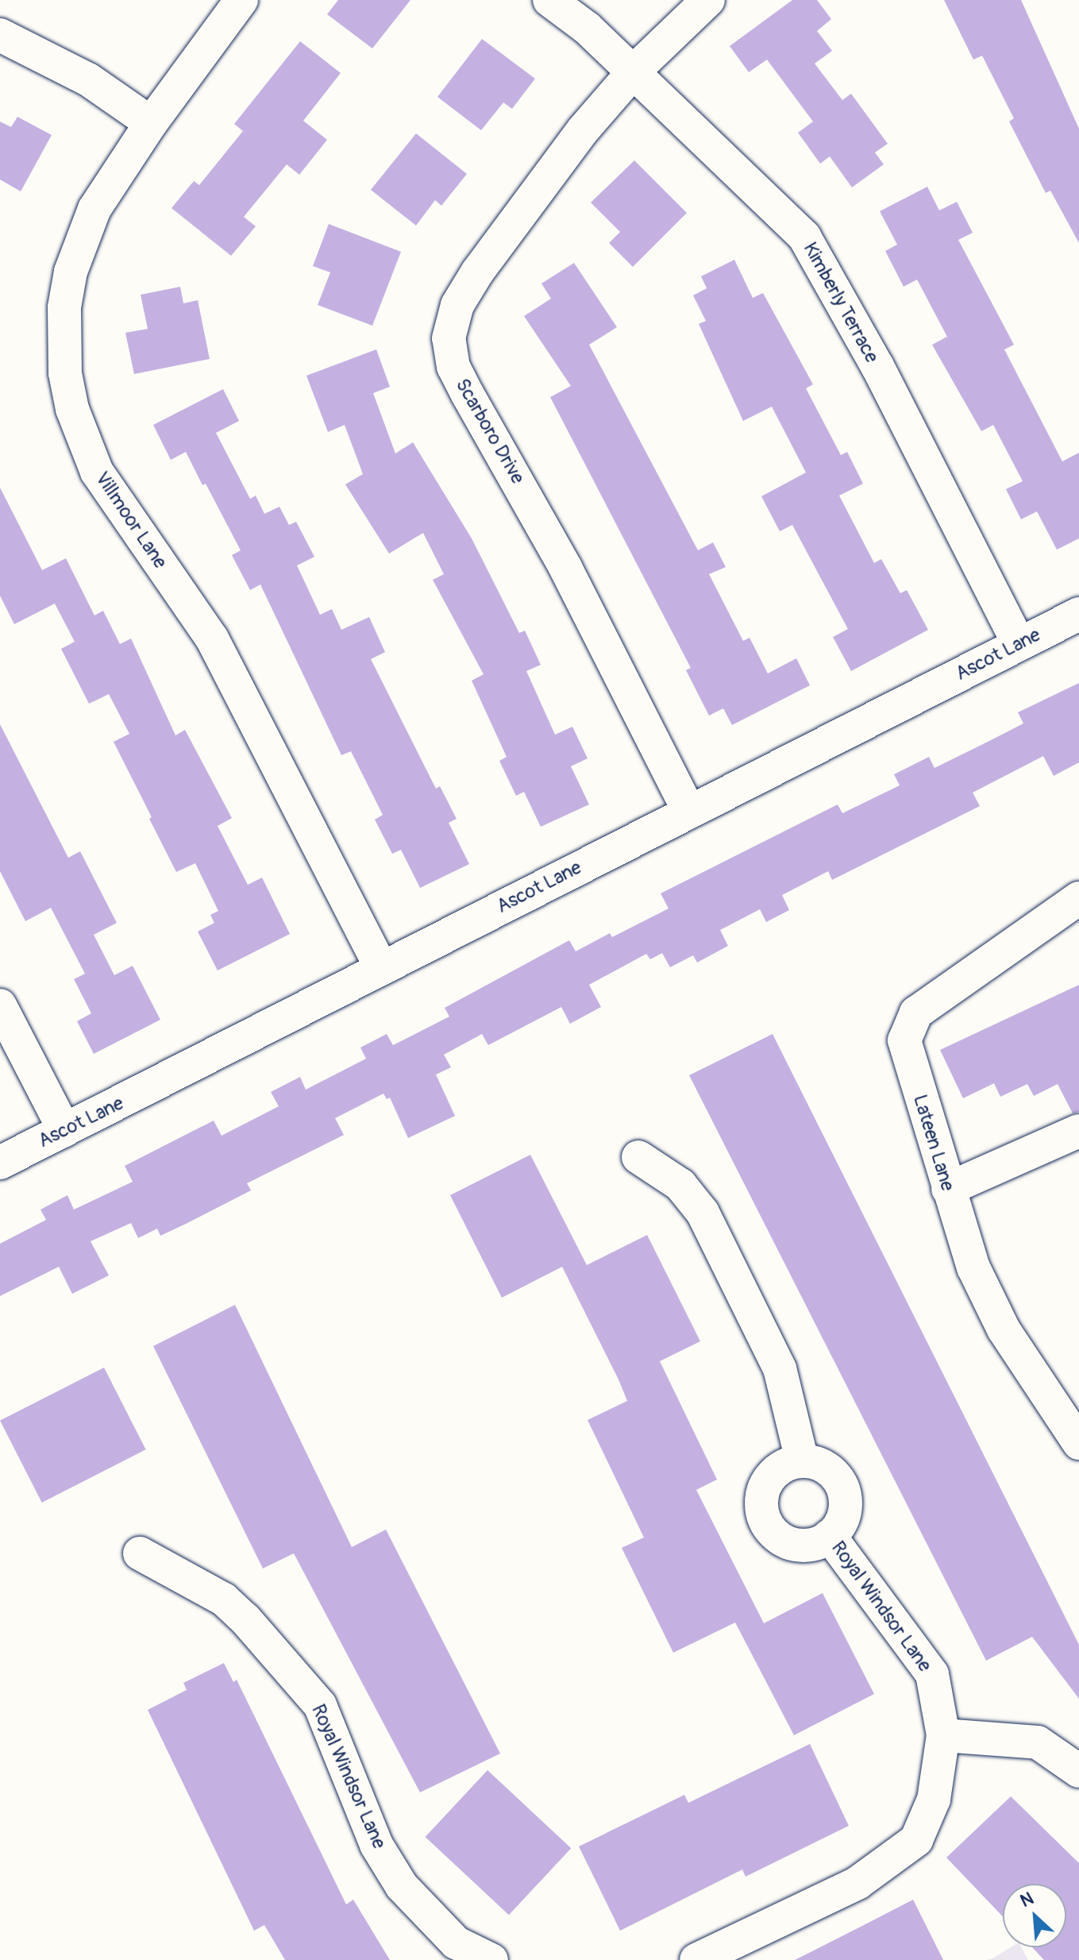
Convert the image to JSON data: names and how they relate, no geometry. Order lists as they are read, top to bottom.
{
  "streets": {
    "street": [
      "Kimberly Terrace",
      "Scarboro Drive",
      "Villmoor Lane",
      "Ascot Lane",
      "Lateen Lane",
      "Royal Windsor Lane"
    ]
  },
  "crossings": [
    ["Kimberly Terrace", "Scarboro Drive"],
    ["Kimberly Terrace", "Ascot Lane"],
    ["Scarboro Drive", "Ascot Lane"],
    ["Villmoor Lane", "Ascot Lane"]
  ],
  "north": "top left"
}
